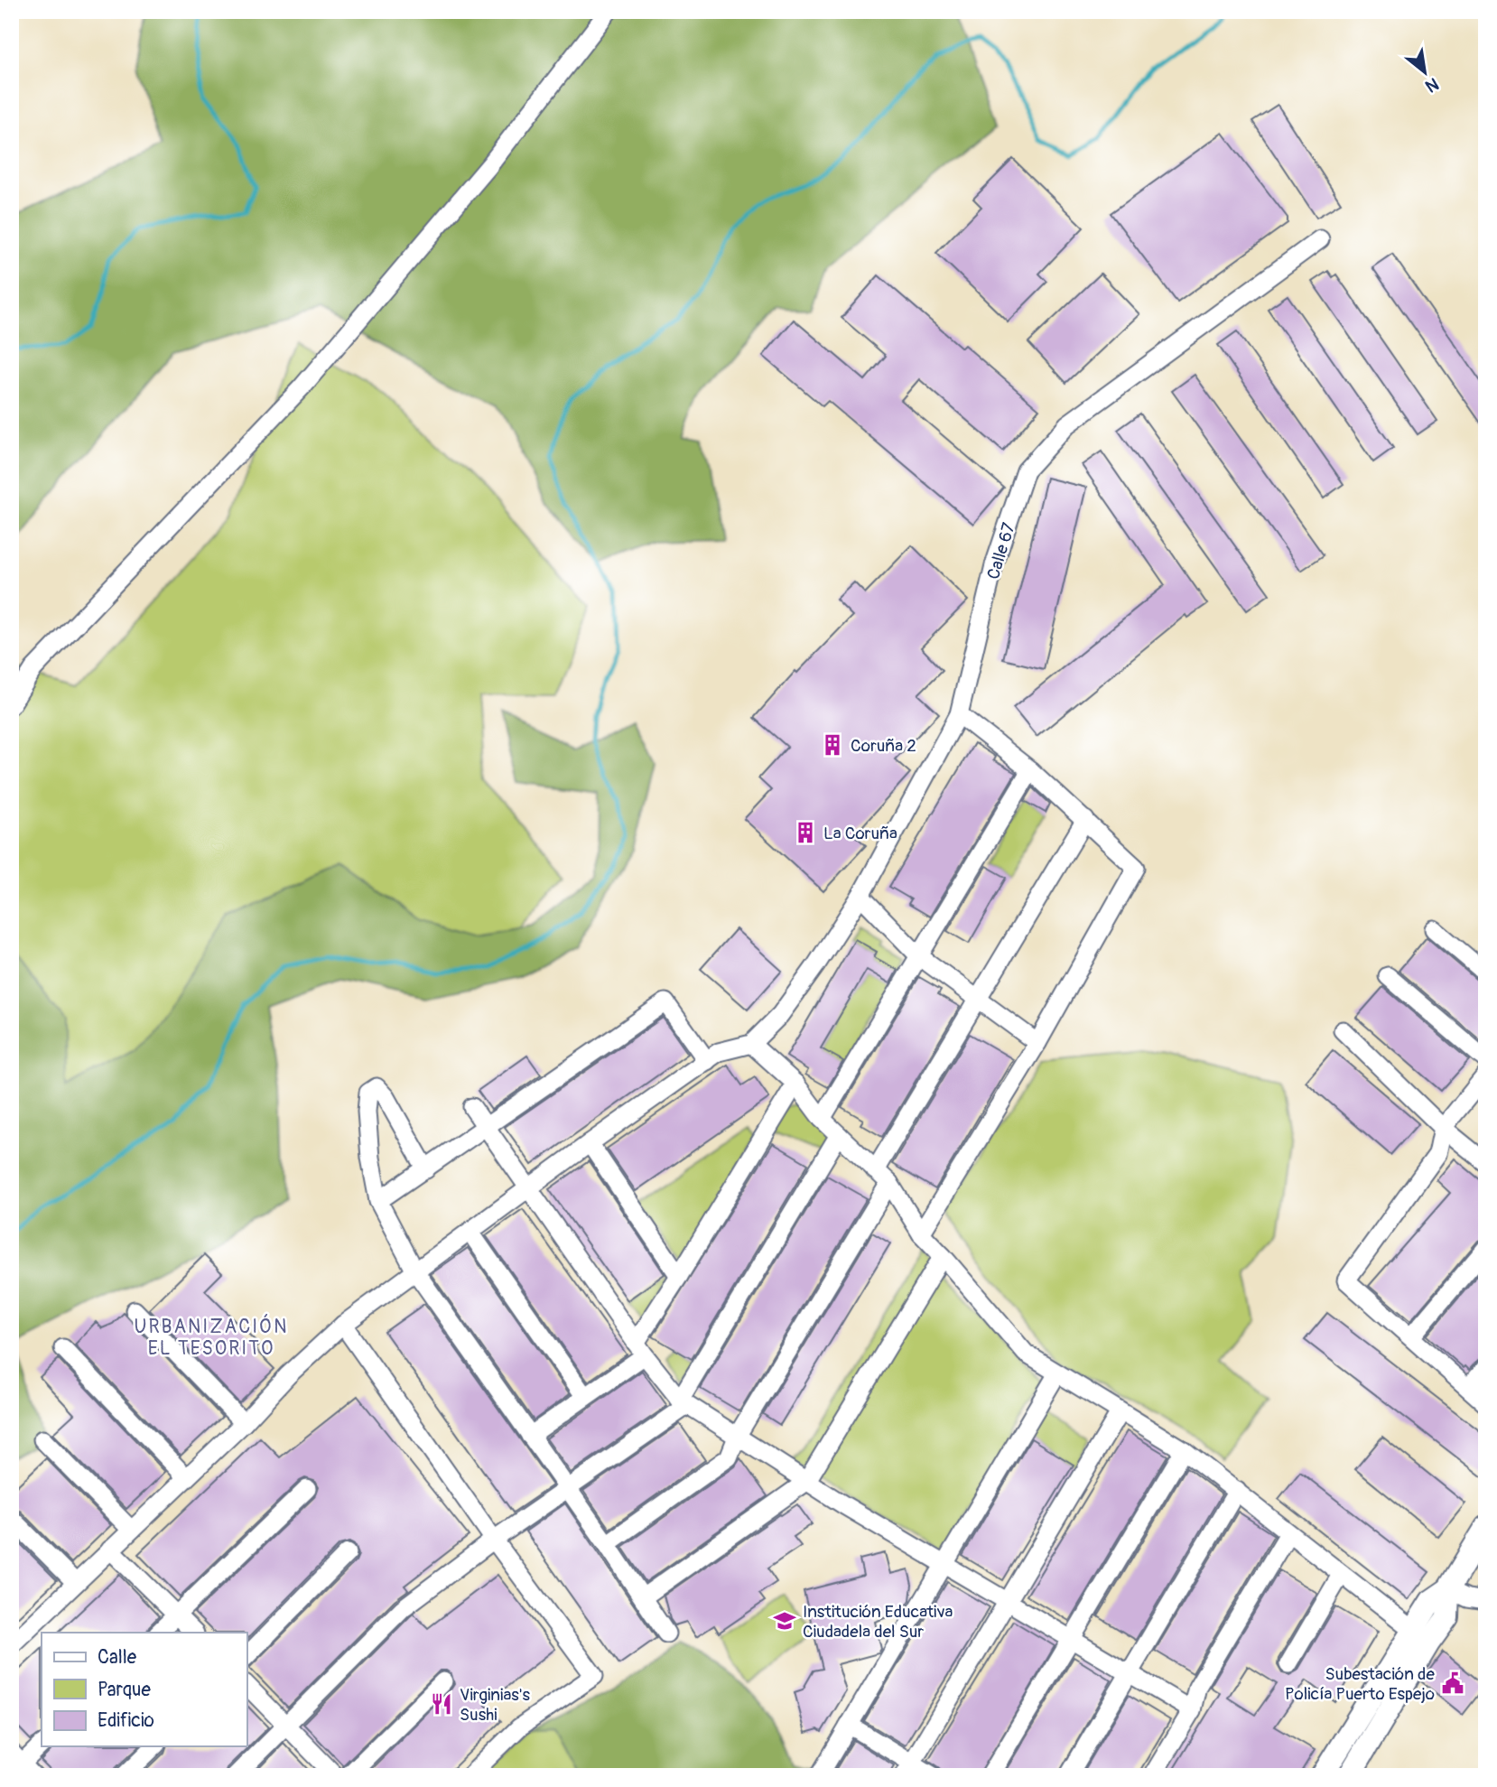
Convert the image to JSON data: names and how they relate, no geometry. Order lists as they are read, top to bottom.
{
  "streets": {
    "street": ["Calle 67"]
  },
  "districts": ["URBANIZACIÓN EL TESORITO"],
  "places": {
    "building": ["Coruña 2", "La Coruña"],
    "school or university": ["Institución Educativa Ciudadela del Sur"],
    "public building": ["Subestación de Policía Puerto Espejo"],
    "restaurant": ["Virginias's Sushi"]
  },
  "legend": ["Calle", "Parque", "Edificio"],
  "north": "bottom right"
}
